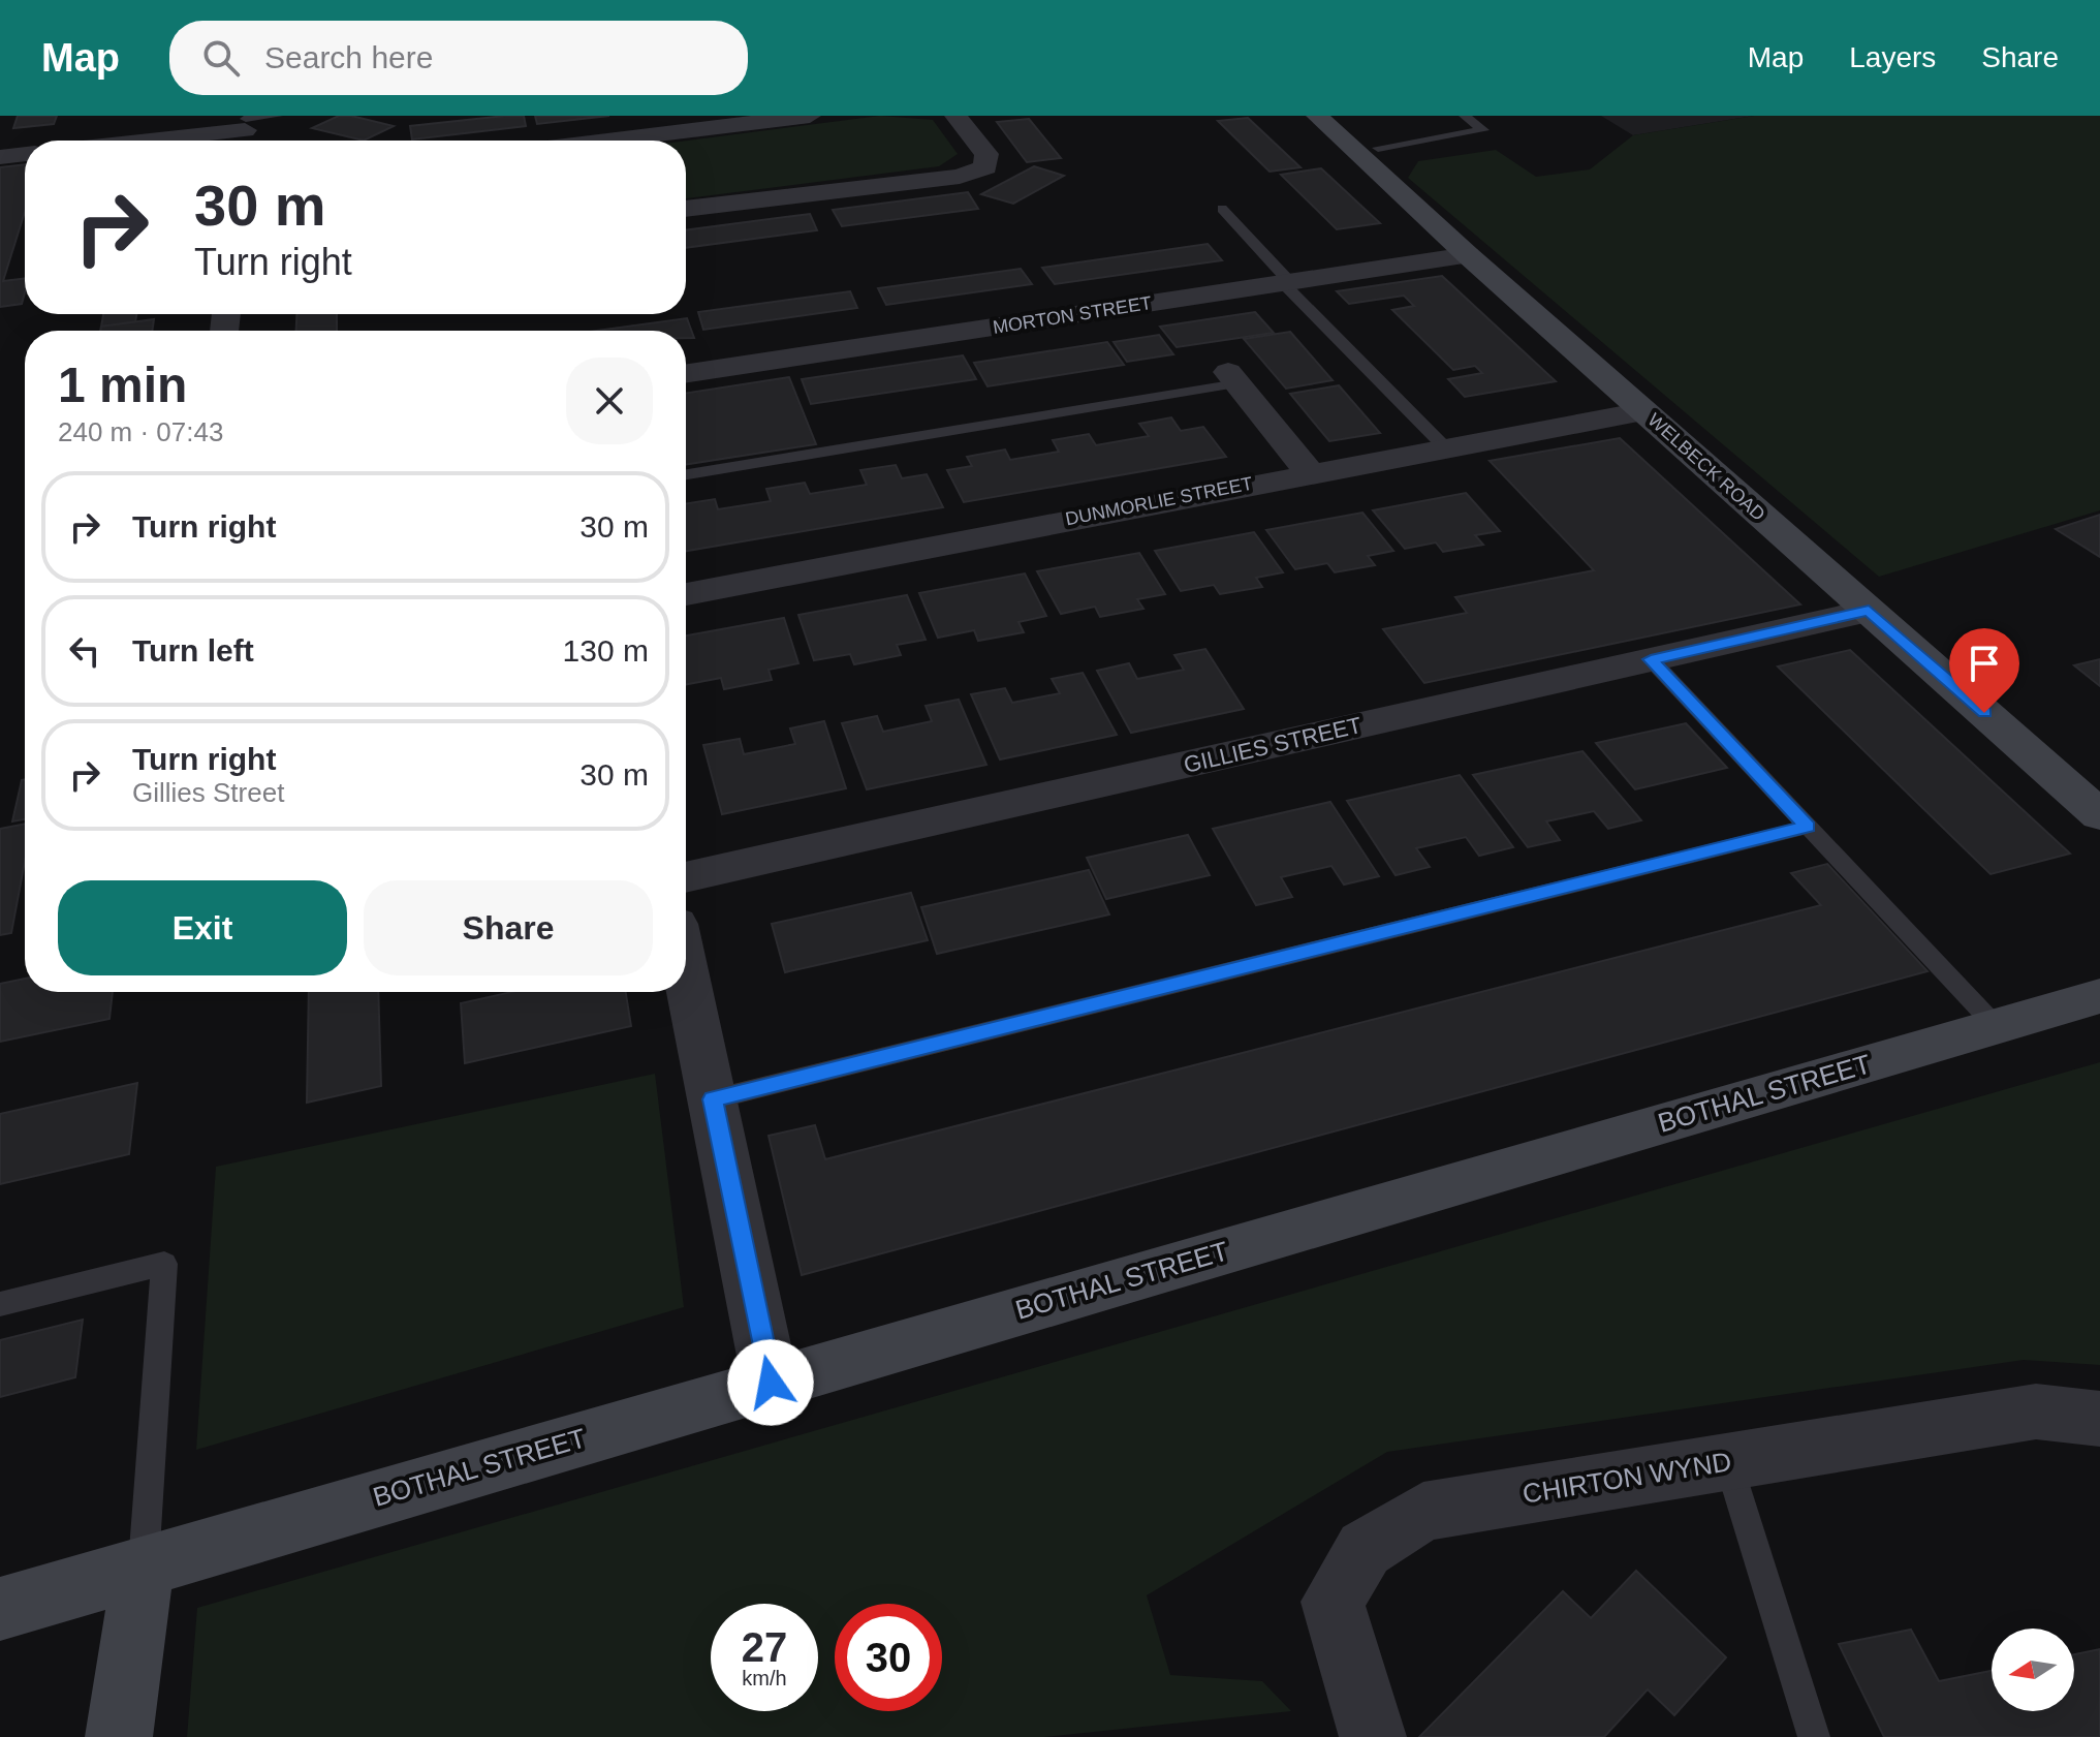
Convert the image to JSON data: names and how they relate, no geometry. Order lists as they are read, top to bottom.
{
  "streets": {
    "main road": ["WELBECK ROAD", "BOTHAL STREET"],
    "street": [
      "MORTON STREET",
      "DUNMORLIE STREET",
      "GILLIES STREET",
      "CHIRTON WYND"
    ]
  },
  "crossings": [
    ["MORTON STREET", "WELBECK ROAD"],
    ["WELBECK ROAD", "DUNMORLIE STREET"],
    ["WELBECK ROAD", "GILLIES STREET"]
  ],
  "north": "left",
  "page": {
    "header": "Map",
    "search": "Search here",
    "nav": ["Map", "Layers", "Share"],
    "turn": ["30 m", "Turn right"],
    "heading": ["1 min", "240 m · 07:43"],
    "list": [
      {
        "name": "Turn right",
        "value": "30 m"
      },
      {
        "name": "Turn left",
        "value": "130 m"
      },
      {
        "name": "Turn right",
        "note": "Gillies Street",
        "value": "30 m"
      }
    ],
    "buttons": ["Exit", "Share"],
    "speed": "27 km/h",
    "limit": "30"
  }
}
